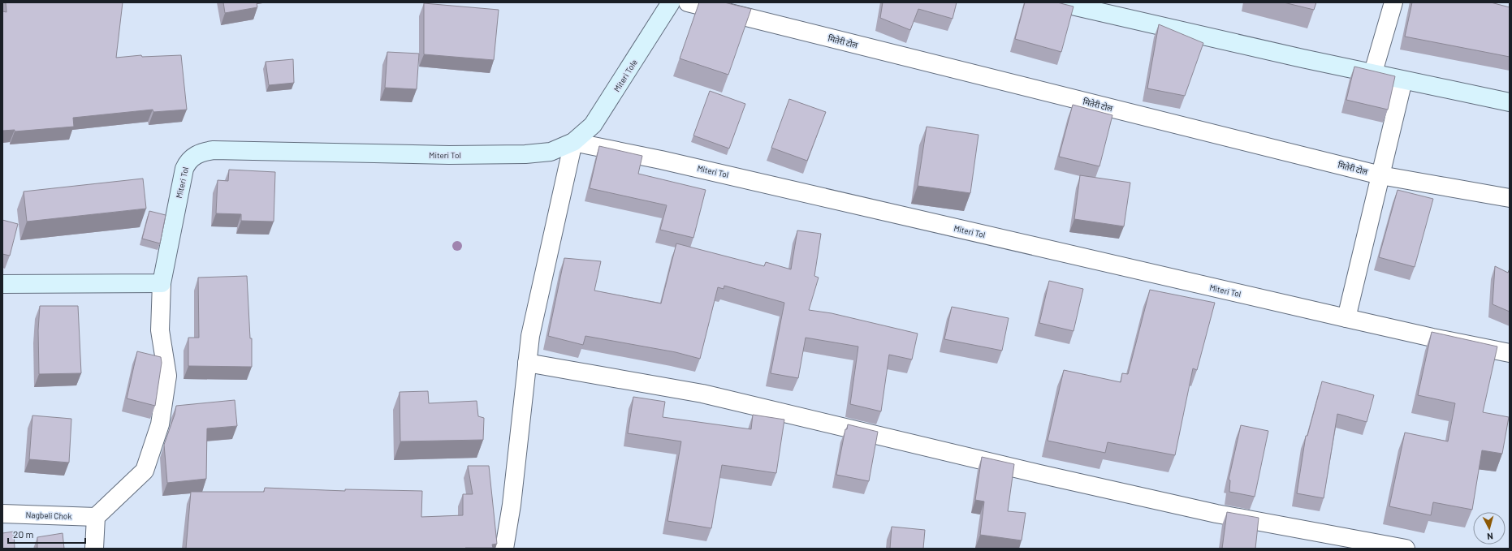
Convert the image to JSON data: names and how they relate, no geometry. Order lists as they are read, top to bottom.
{
  "streets": {
    "main road": ["Miteri Tole", "Miteri Tol"],
    "street": ["मितेरी टोल", "Nagbeli Chok"]
  },
  "crossings": [
    ["Miteri Tole", "Miteri Tol"]
  ],
  "scale_bar": "20 m",
  "north": "bottom"
}
